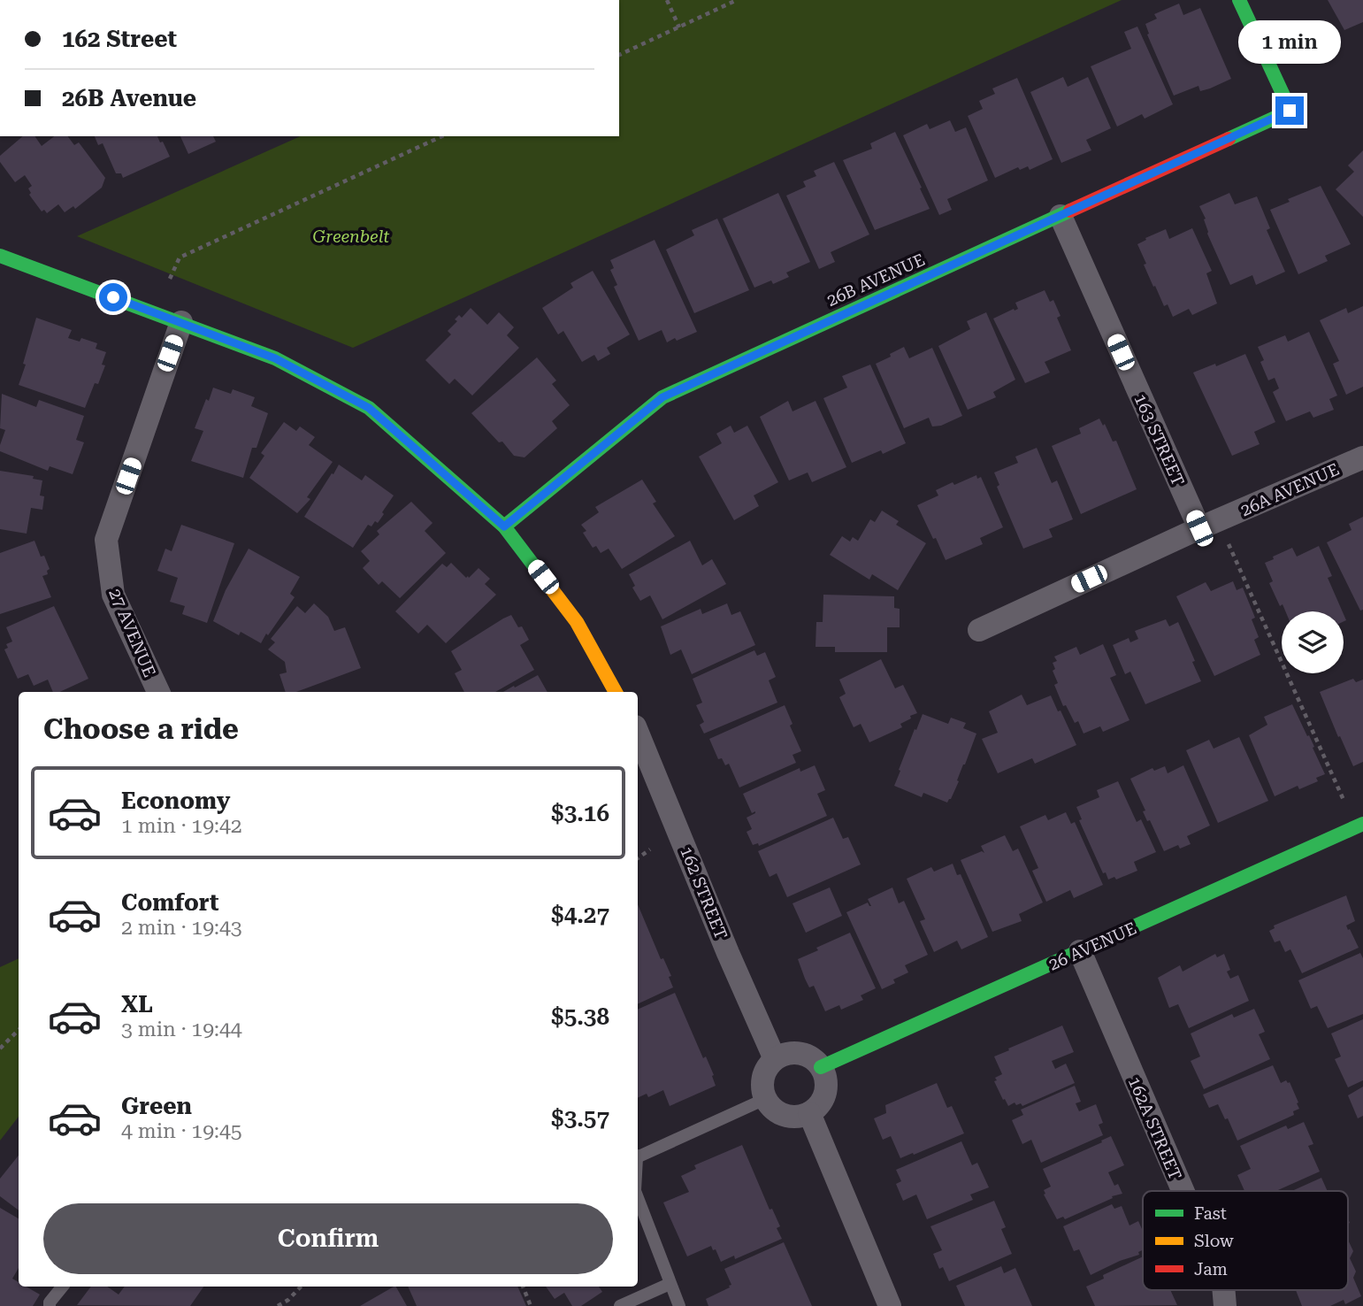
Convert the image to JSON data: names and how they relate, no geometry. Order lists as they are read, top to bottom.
{
  "streets": {
    "street": [
      "26B AVENUE",
      "163 STREET",
      "26A AVENUE",
      "27 AVENUE",
      "162 STREET",
      "26 AVENUE",
      "162A STREET"
    ]
  },
  "crossings": [
    ["26B AVENUE", "163 STREET"],
    ["163 STREET", "26A AVENUE"],
    ["162 STREET", "26 AVENUE"],
    ["26 AVENUE", "162A STREET"]
  ],
  "parks": ["Greenbelt"],
  "legend": ["Fast", "Slow", "Jam"],
  "page": {
    "banner": ["162 Street", "26B Avenue"],
    "bubble": "1 min",
    "heading": "Choose a ride",
    "list": [
      {
        "name": "Economy",
        "note": "1 min · 19:42",
        "value": "$3.16"
      },
      {
        "name": "Comfort",
        "note": "2 min · 19:43",
        "value": "$4.27"
      },
      {
        "name": "XL",
        "note": "3 min · 19:44",
        "value": "$5.38"
      },
      {
        "name": "Green",
        "note": "4 min · 19:45",
        "value": "$3.57"
      }
    ],
    "buttons": "Confirm"
  }
}
